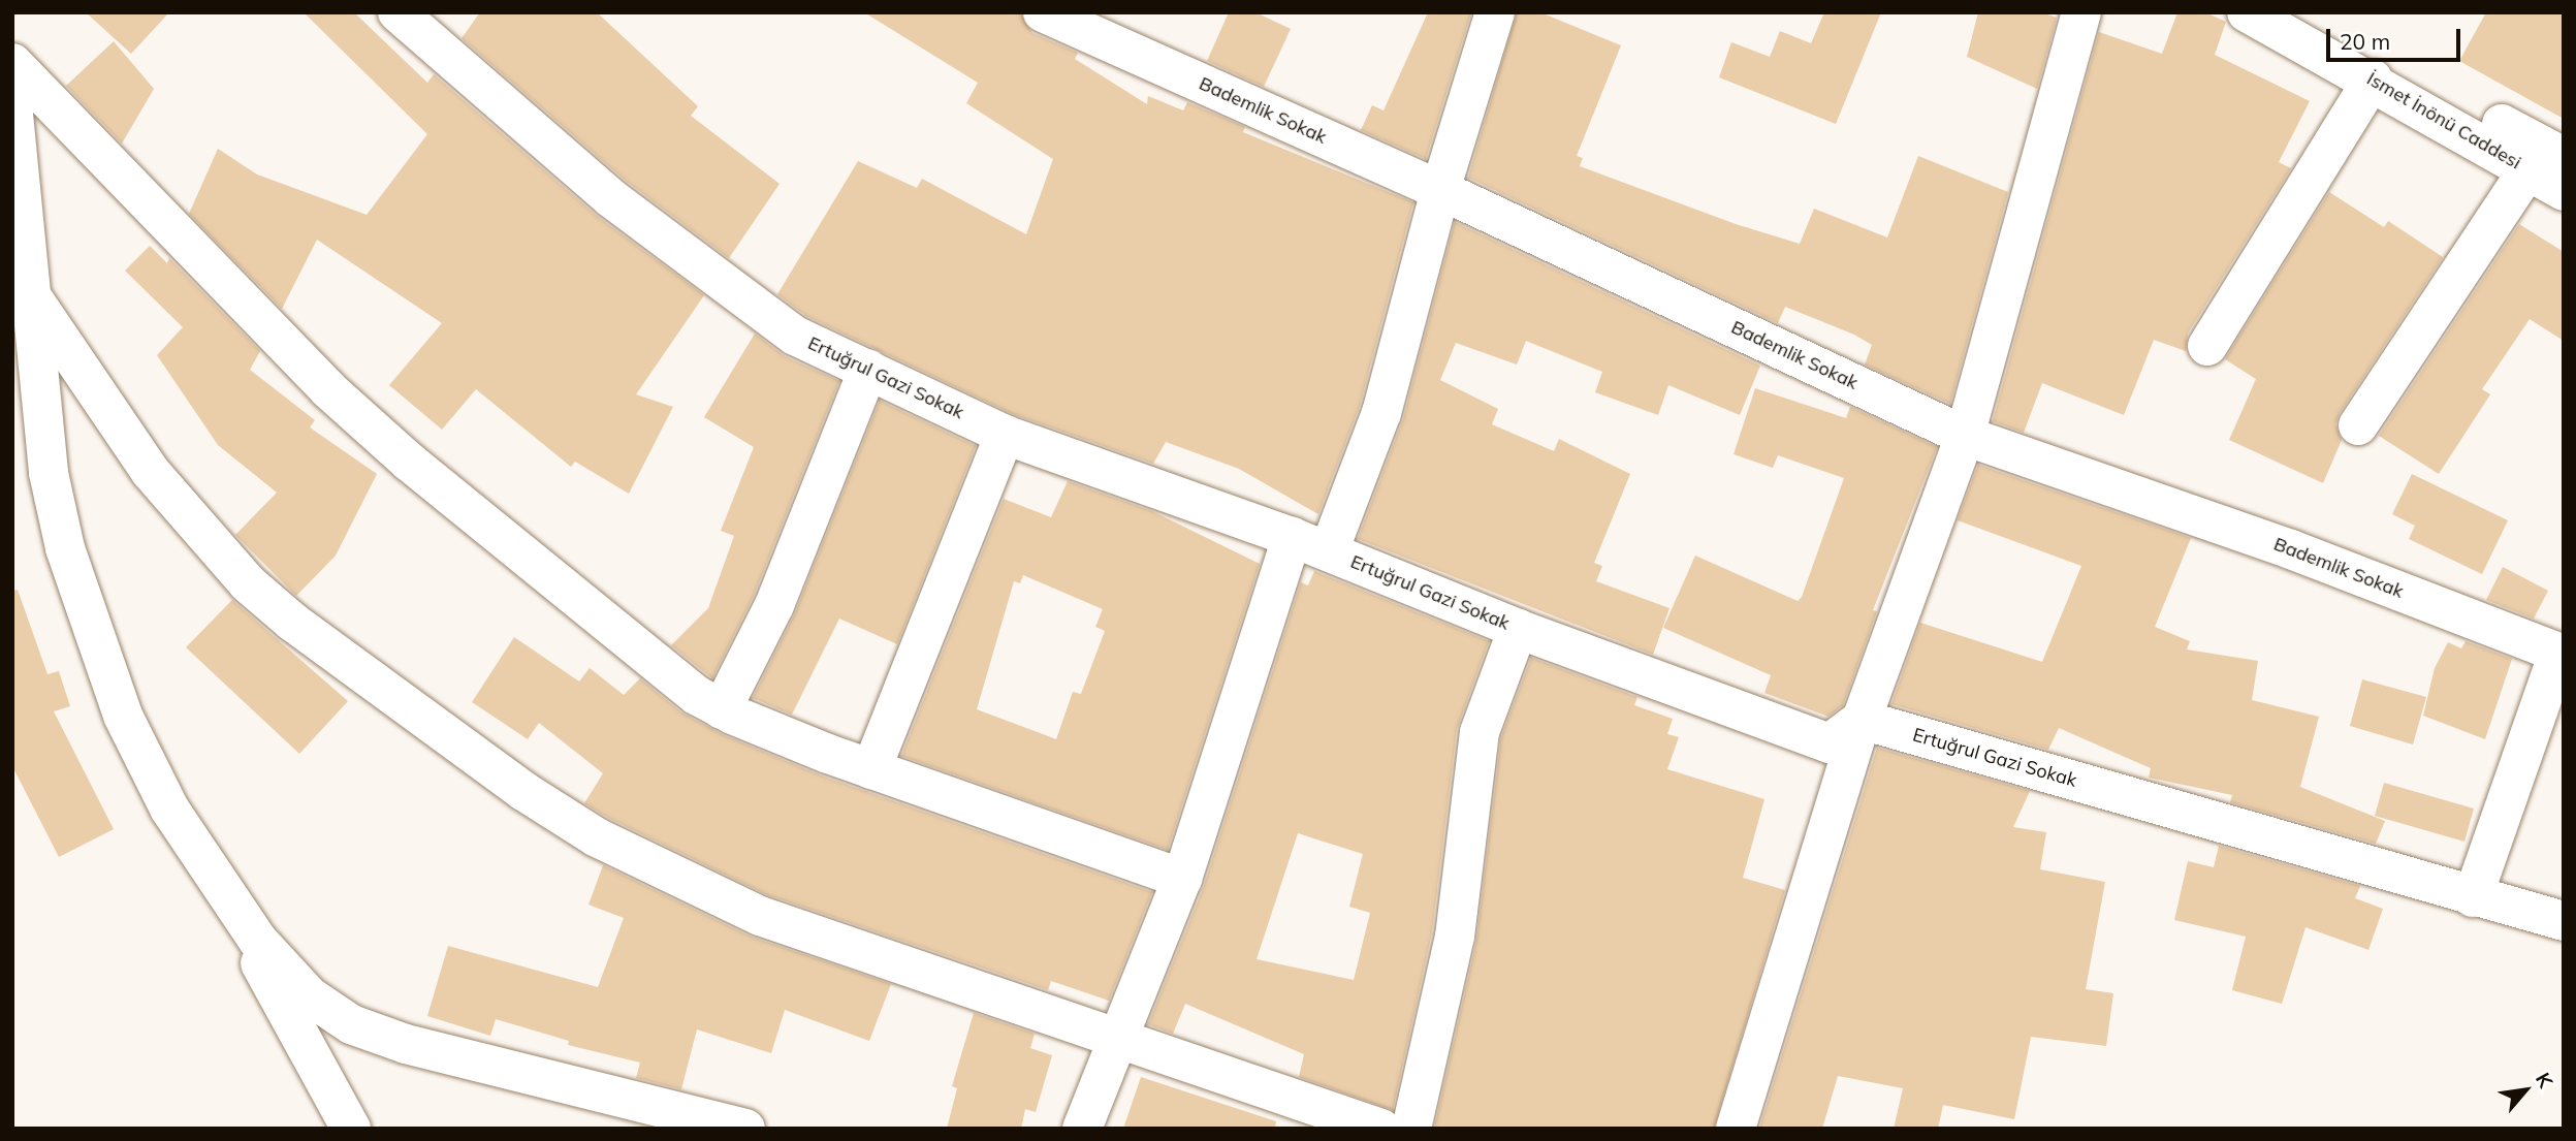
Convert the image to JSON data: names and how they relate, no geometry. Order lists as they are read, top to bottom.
{
  "streets": {
    "street": ["Bademlik Sokak", "İsmet İnönü Caddesi", "Ertuğrul Gazi Sokak"]
  },
  "scale_bar": "20 m",
  "north": "top right"
}
